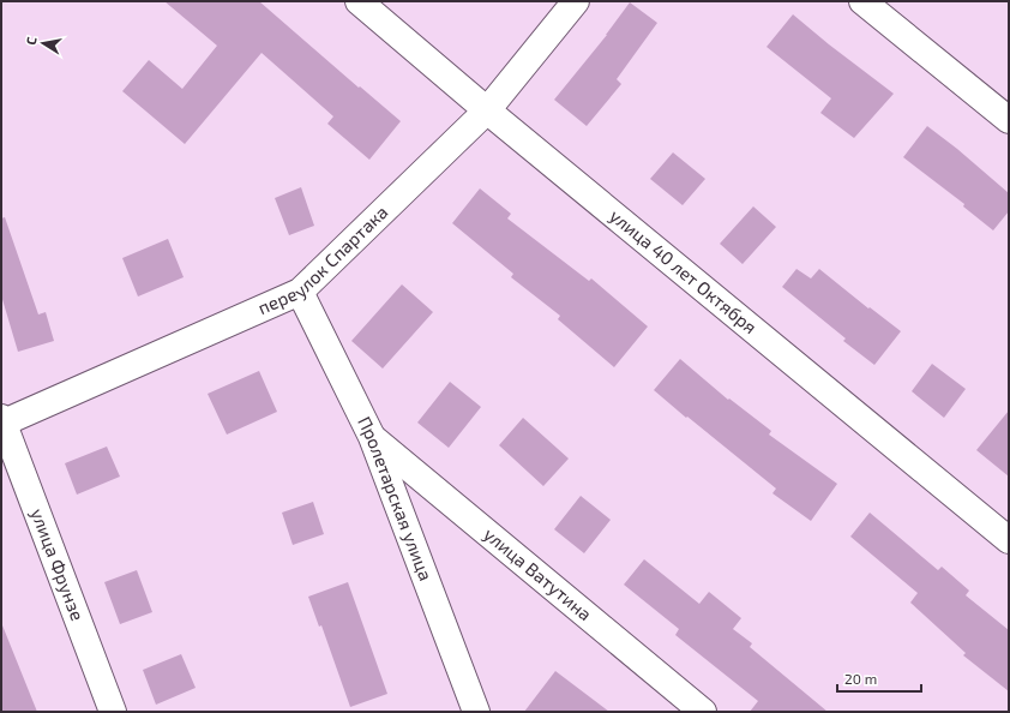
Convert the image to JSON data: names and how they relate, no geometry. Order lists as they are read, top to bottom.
{
  "streets": {
    "street": [
      "переулок Спартака",
      "улица 40 лет Октября",
      "Пролетарская улица",
      "улица Фрунзе",
      "улица Ватутина"
    ]
  },
  "crossings": [
    ["переулок Спартака", "улица 40 лет Октября"],
    ["переулок Спартака", "Пролетарская улица"],
    ["переулок Спартака", "улица Фрунзе"],
    ["Пролетарская улица", "улица Ватутина"]
  ],
  "scale_bar": "20 m",
  "north": "left"
}
